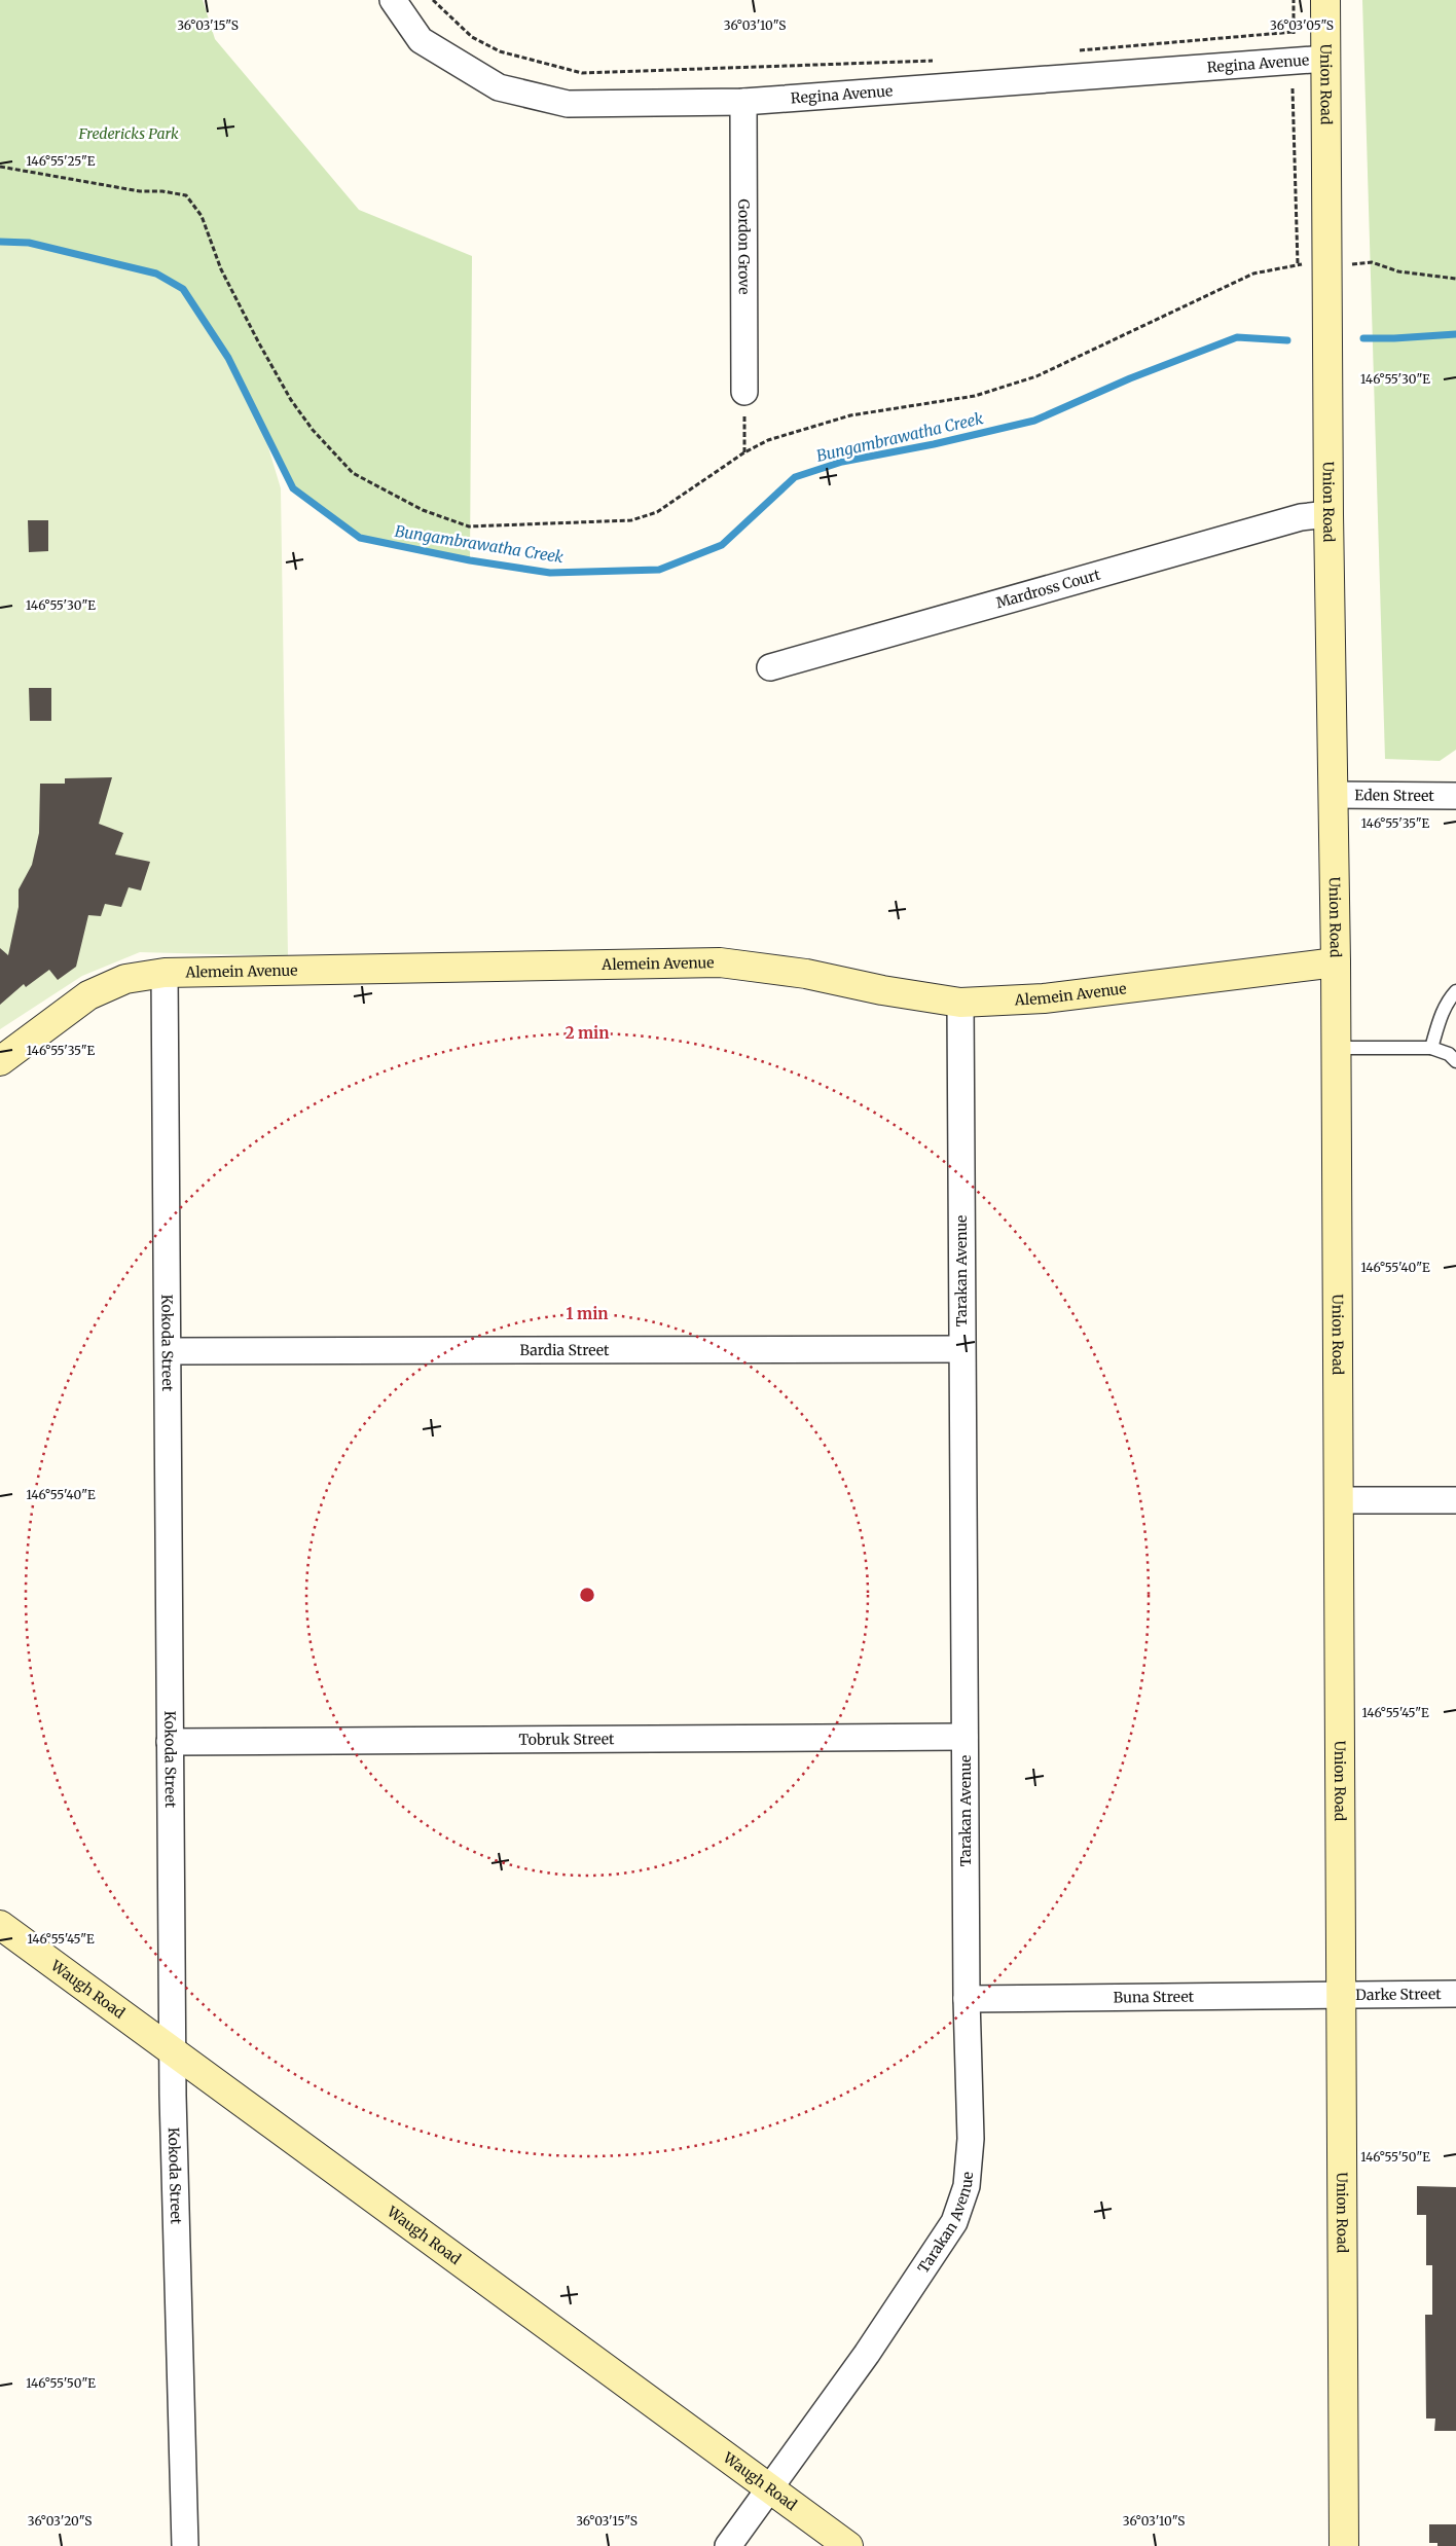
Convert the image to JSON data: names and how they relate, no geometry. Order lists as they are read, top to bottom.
{
  "streets": {
    "main road": ["Union Road", "Alemein Avenue", "Waugh Road"],
    "street": [
      "Regina Avenue",
      "Gordon Grove",
      "Mardross Court",
      "Eden Street",
      "Tarakan Avenue",
      "Kokoda Street",
      "Bardia Street",
      "Tobruk Street",
      "Darke Street",
      "Buna Street"
    ]
  },
  "crossings": [
    ["Regina Avenue", "Union Road"],
    ["Regina Avenue", "Gordon Grove"],
    ["Union Road", "Mardross Court"],
    ["Union Road", "Eden Street"],
    ["Union Road", "Alemein Avenue"],
    ["Union Road", "Darke Street"],
    ["Union Road", "Buna Street"],
    ["Alemein Avenue", "Tarakan Avenue"],
    ["Alemein Avenue", "Kokoda Street"],
    ["Tarakan Avenue", "Bardia Street"],
    ["Tarakan Avenue", "Tobruk Street"],
    ["Tarakan Avenue", "Waugh Road"],
    ["Tarakan Avenue", "Buna Street"],
    ["Kokoda Street", "Bardia Street"],
    ["Kokoda Street", "Tobruk Street"],
    ["Kokoda Street", "Waugh Road"],
    ["Darke Street", "Buna Street"]
  ],
  "water": ["Bungambrawatha Creek"],
  "parks": ["Fredericks Park"],
  "coordinates": [
    "36°03'15\"S",
    "36°03'10\"S",
    "36°03'05\"S",
    "146°55'25\"E",
    "146°55'30\"E",
    "146°55'35\"E",
    "146°55'40\"E",
    "146°55'45\"E",
    "146°55'50\"E",
    "36°03'20\"S"
  ],
  "rings": ["2 min", "1 min"]
}
